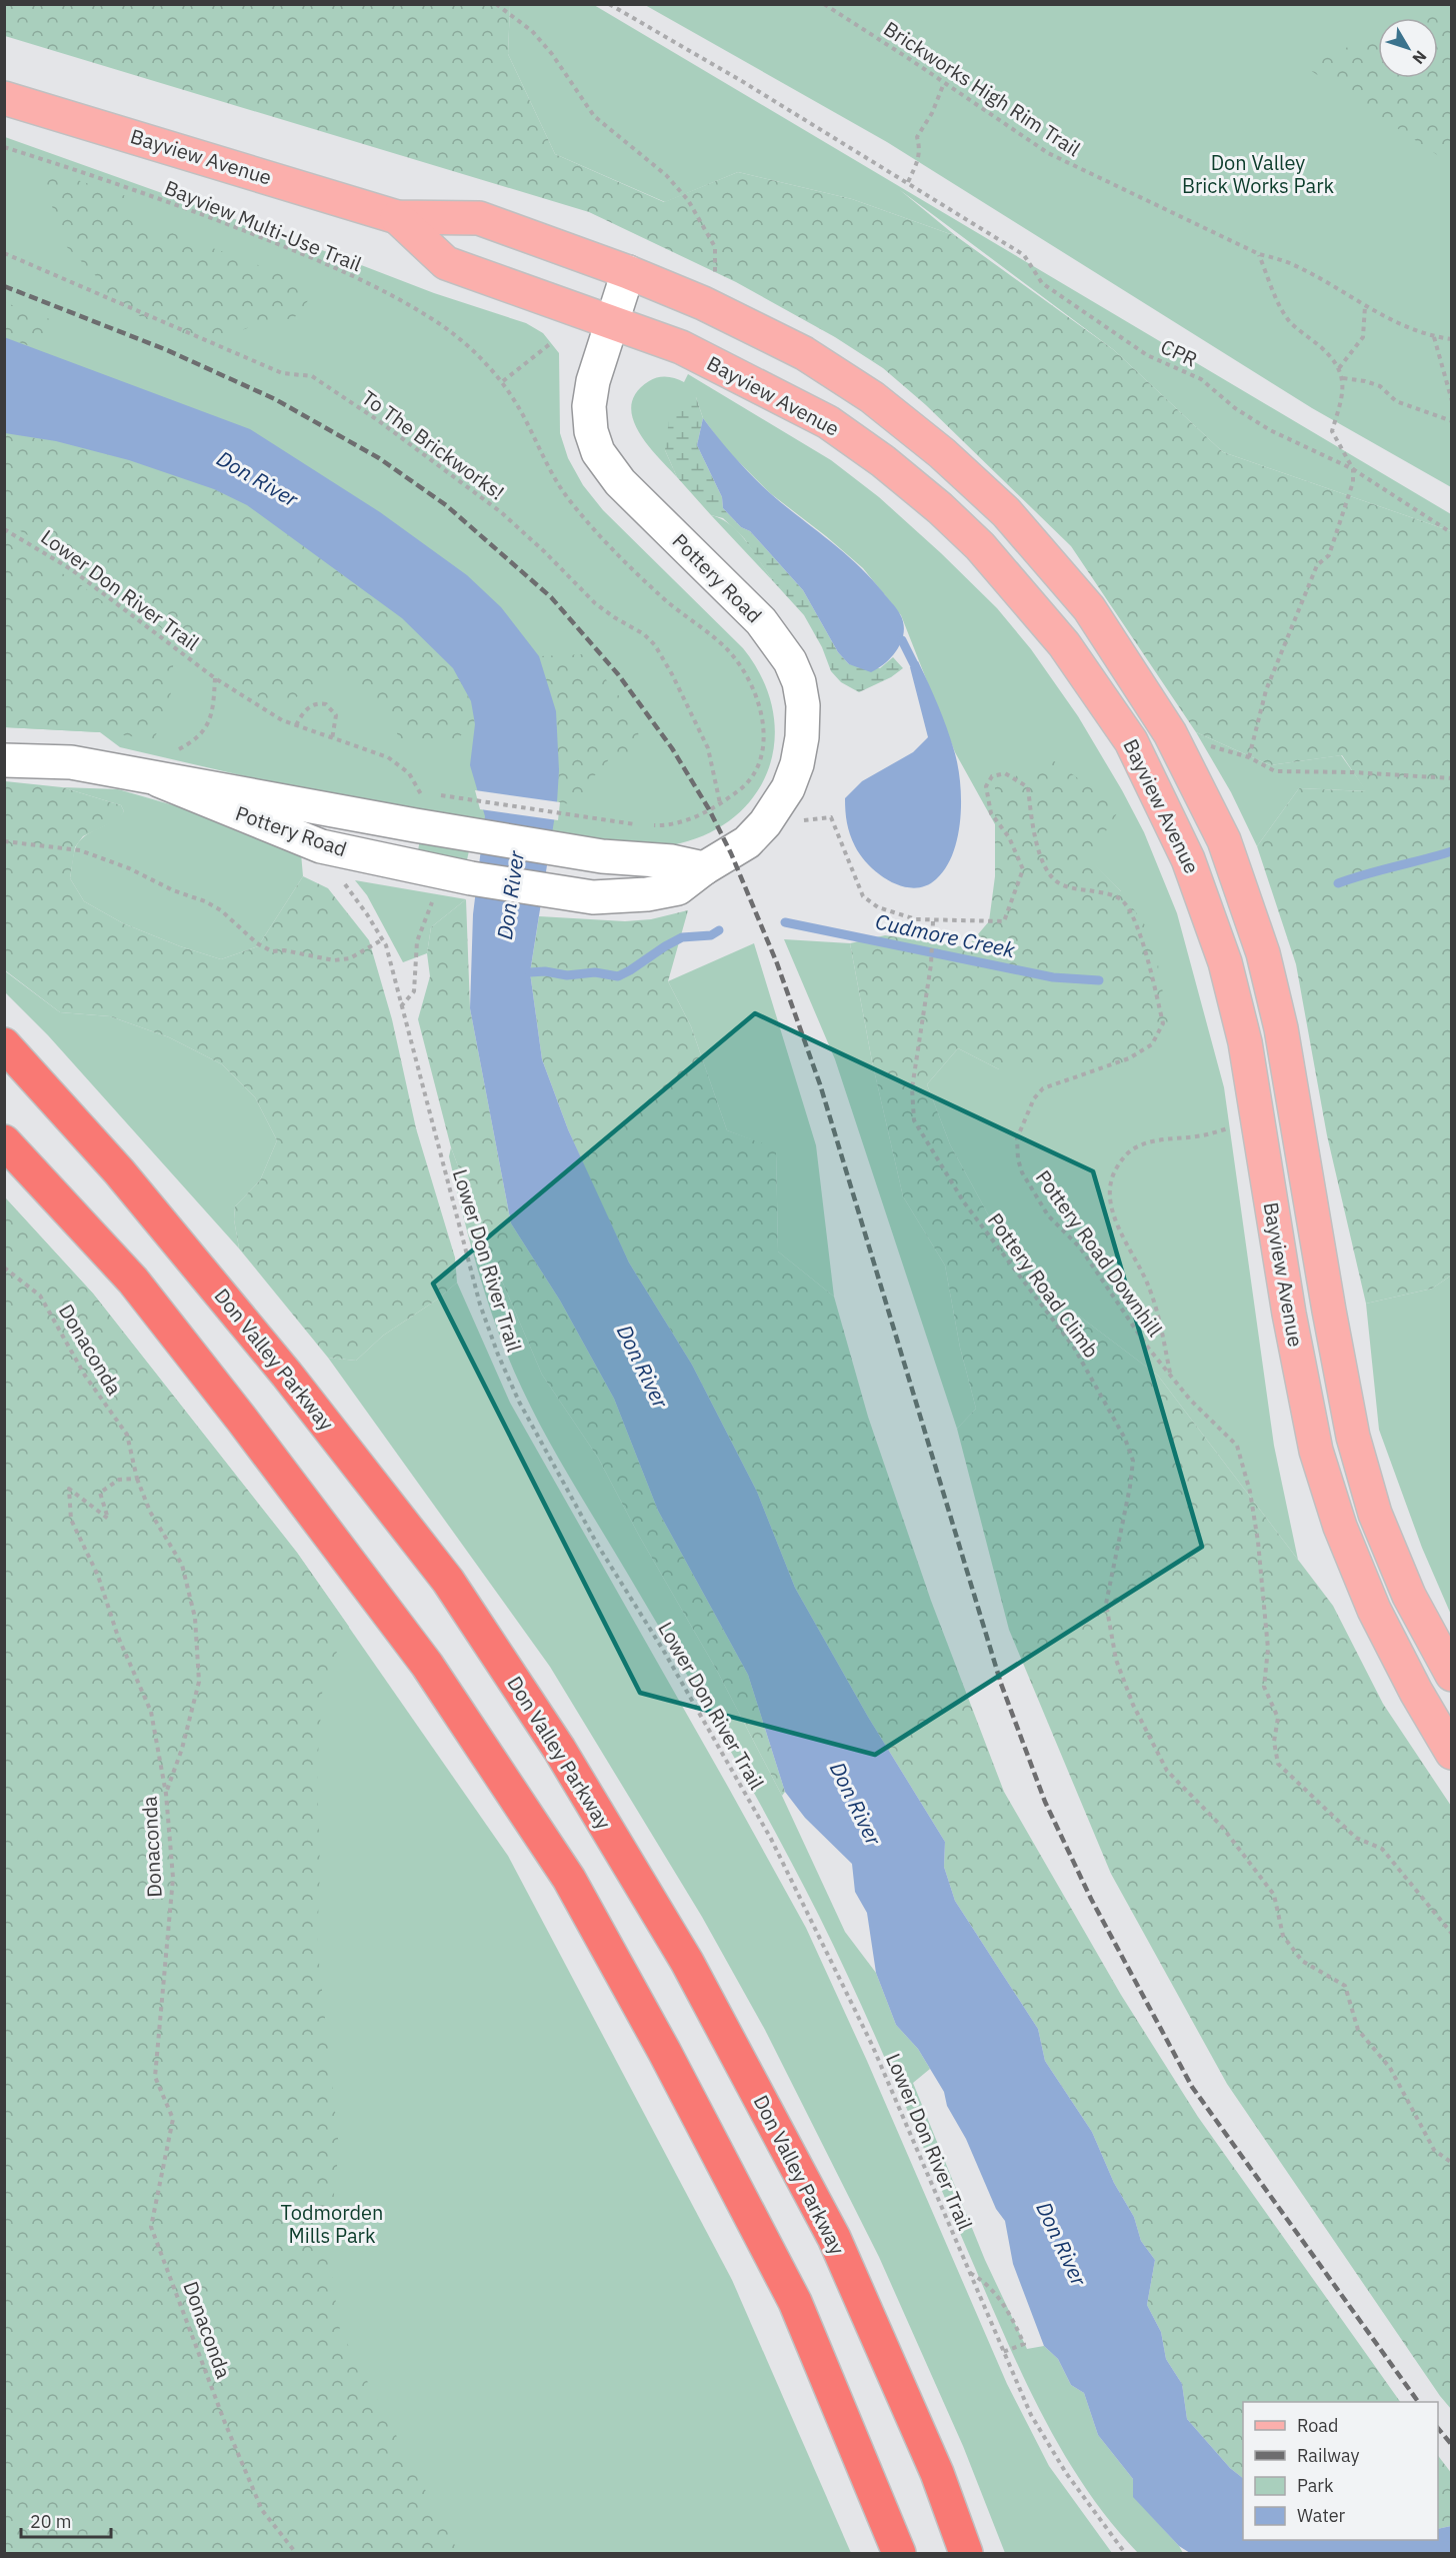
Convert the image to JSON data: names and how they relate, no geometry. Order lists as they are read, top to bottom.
{
  "streets": {
    "highway": ["Don Valley Parkway"],
    "main road": ["Bayview Avenue"],
    "street": ["Pottery Road"],
    "path": [
      "Brickworks High Rim Trail",
      "Bayview Multi-Use Trail",
      "CPR",
      "To The Brickworks!",
      "Lower Don River Trail",
      "Pottery Road Downhill",
      "Pottery Road Climb",
      "Donaconda"
    ]
  },
  "crossings": [
    ["Bayview Avenue", "Pottery Road"],
    ["Bayview Multi-Use Trail", "To The Brickworks!"],
    ["Pottery Road Downhill", "Pottery Road Climb"]
  ],
  "water": ["Don River", "Cudmore Creek"],
  "parks": ["Don Valley Brick Works Park", "Todmorden Mills Park"],
  "legend": [
    "Road",
    "Railway",
    "Park",
    "Water"
  ],
  "scale_bar": "20 m",
  "north": "bottom right"
}
